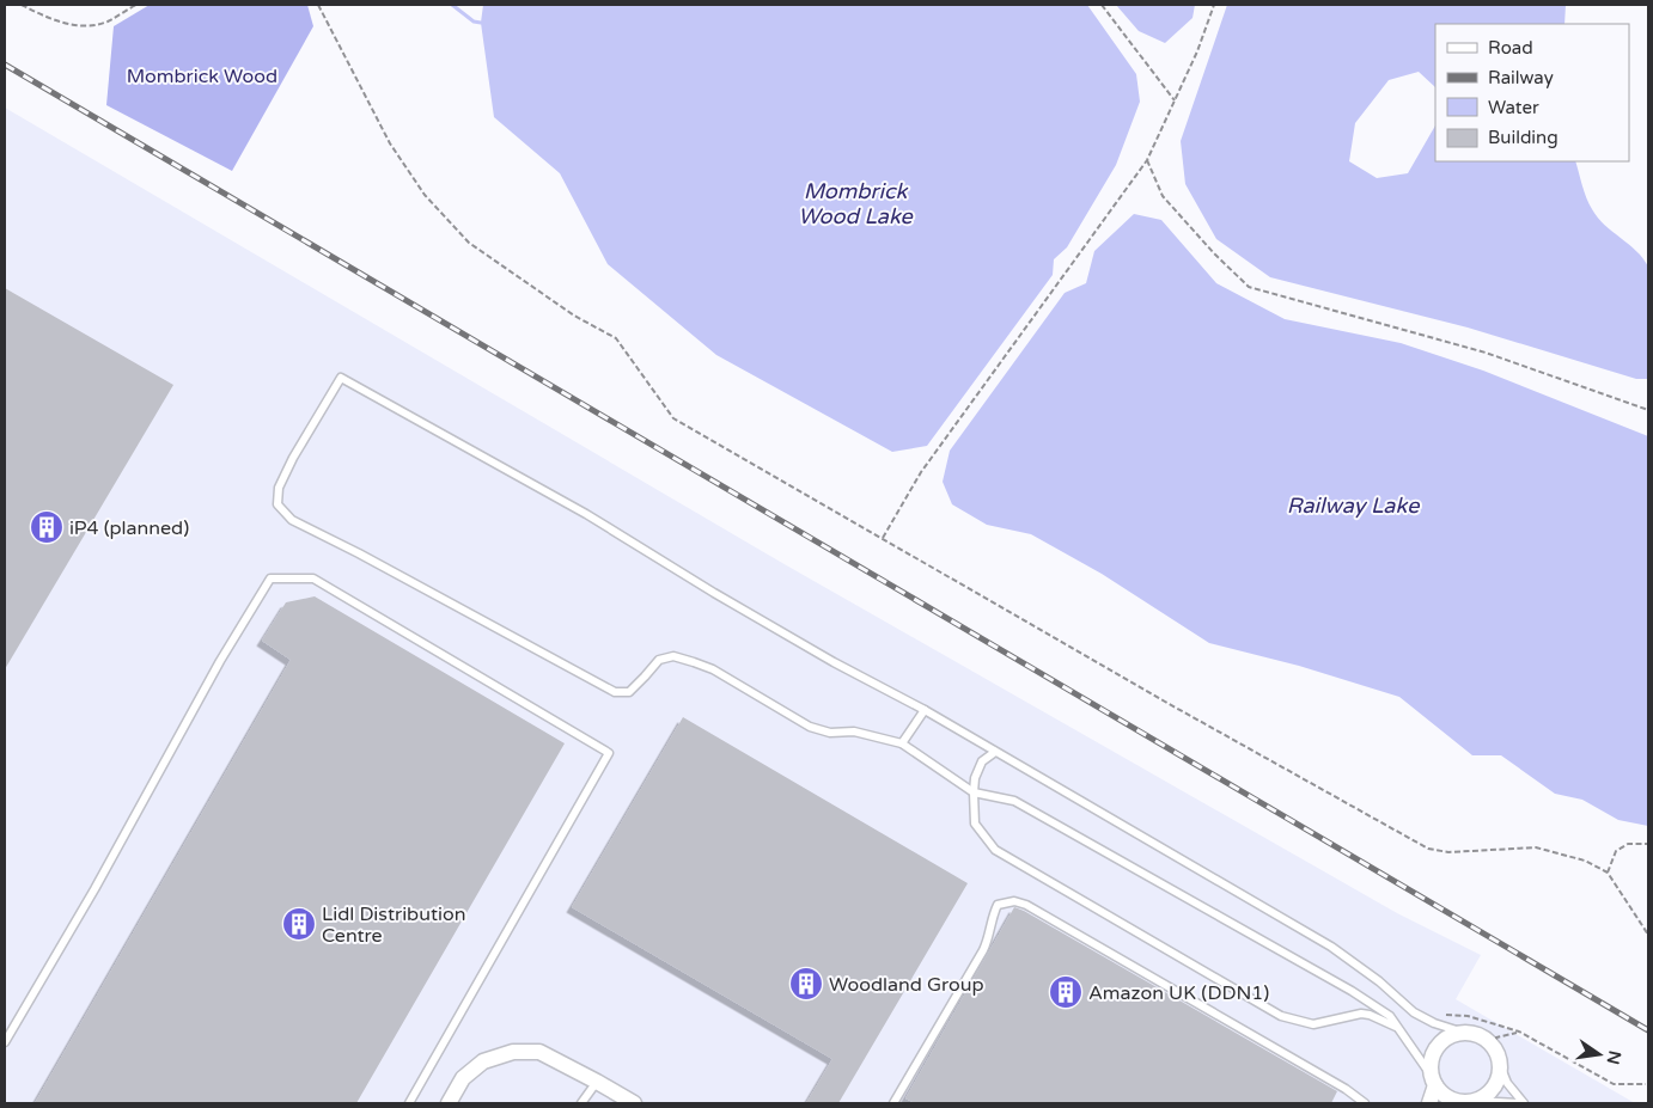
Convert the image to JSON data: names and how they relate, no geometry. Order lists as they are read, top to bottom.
{
  "water": ["Mombrick Wood Lake", "Railway Lake"],
  "parks": ["Mombrick Wood"],
  "places": {
    "building": [
      "iP4 (planned)",
      "Lidl Distribution Centre",
      "Woodland Group",
      "Amazon UK (DDN1)"
    ]
  },
  "legend": [
    "Road",
    "Railway",
    "Water",
    "Building"
  ],
  "north": "right"
}
